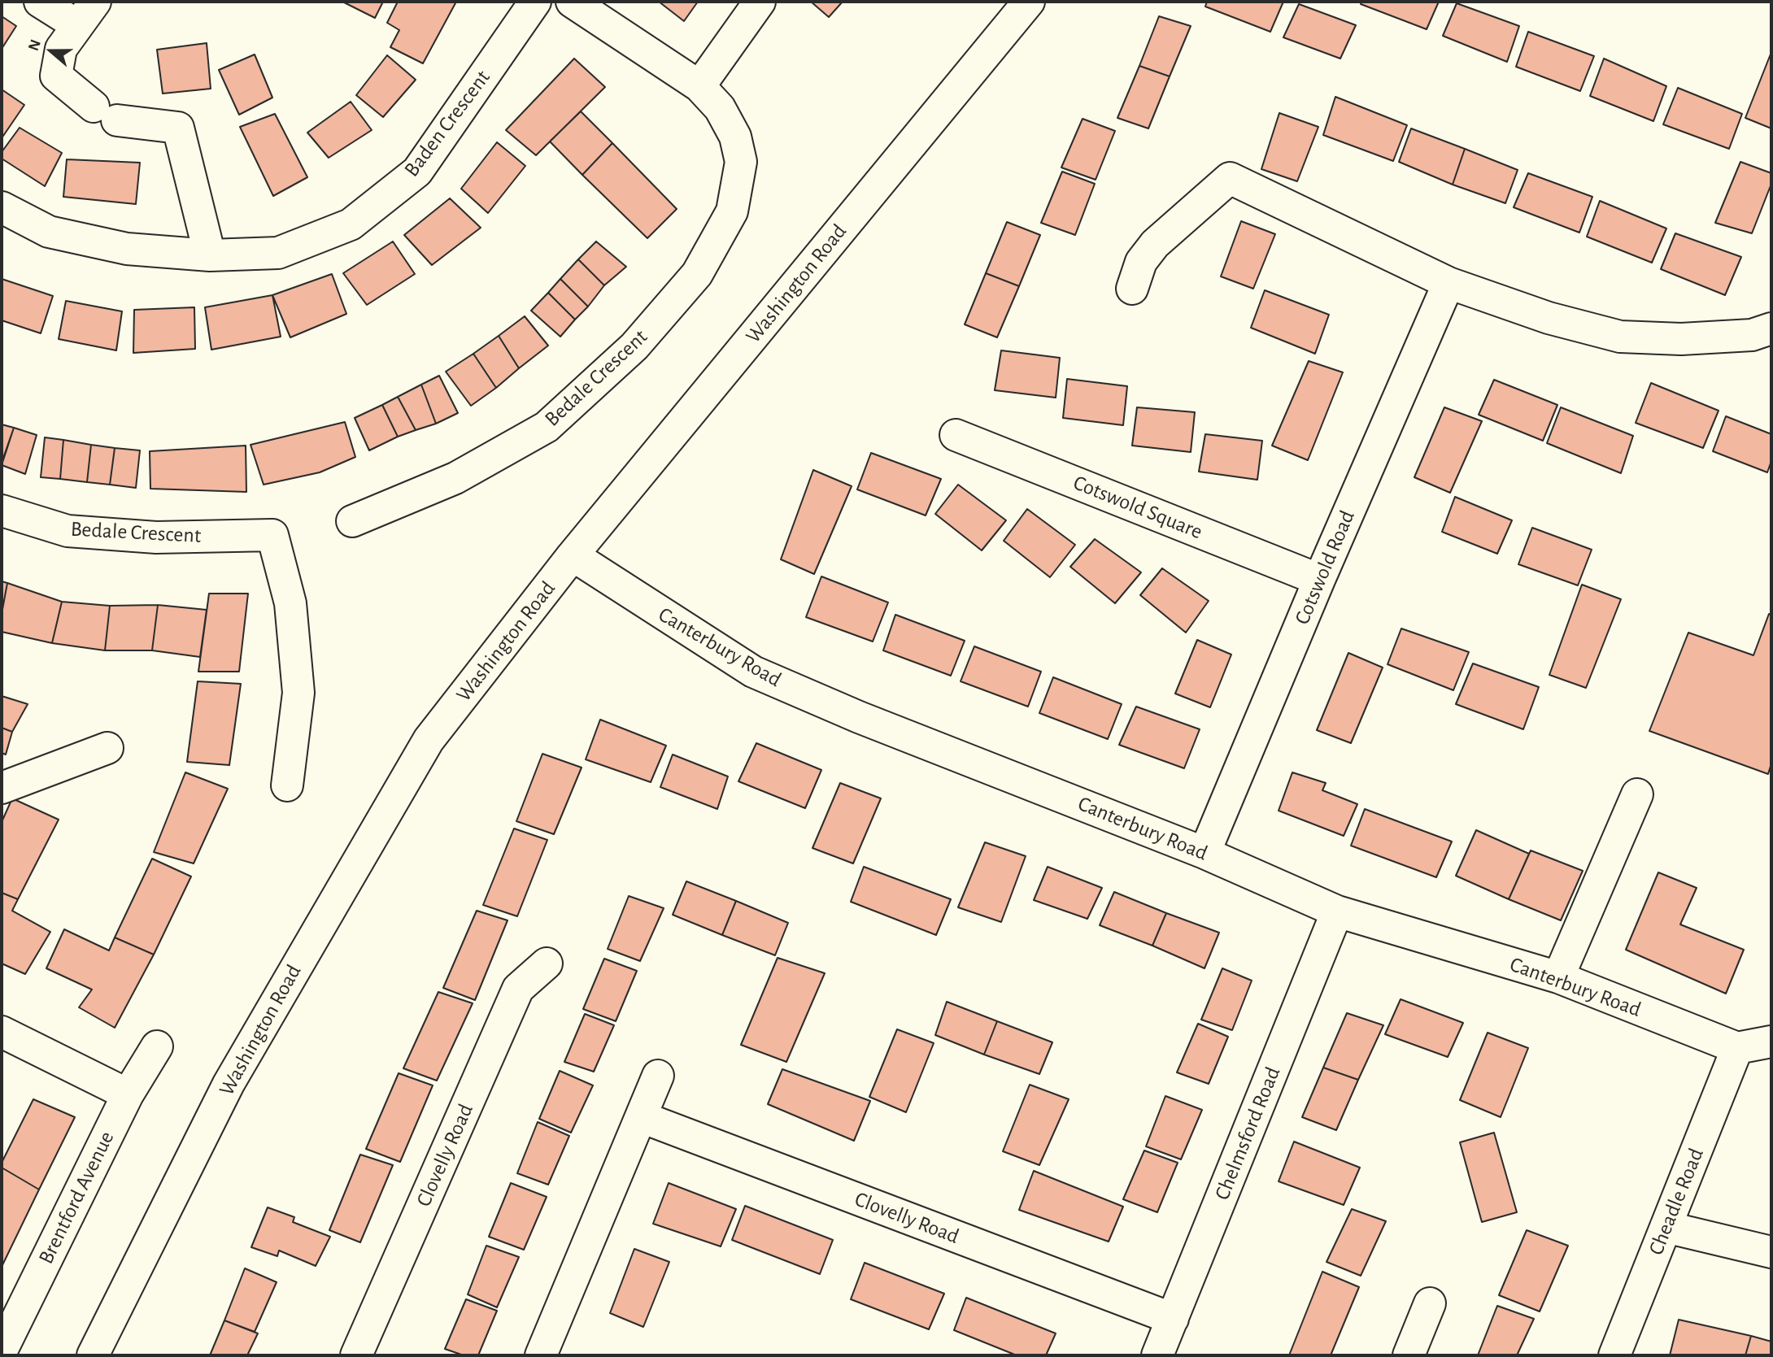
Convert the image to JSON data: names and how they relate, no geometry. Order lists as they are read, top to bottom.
{
  "streets": {
    "street": [
      "Baden Crescent",
      "Washington Road",
      "Bedale Crescent",
      "Cotswold Square",
      "Cotswold Road",
      "Canterbury Road",
      "Chelmsford Road",
      "Clovelly Road",
      "Brentford Avenue",
      "Cheadle Road"
    ]
  },
  "crossings": [
    ["Washington Road", "Canterbury Road"],
    ["Cotswold Square", "Cotswold Road"],
    ["Cotswold Road", "Canterbury Road"],
    ["Canterbury Road", "Chelmsford Road"],
    ["Canterbury Road", "Cheadle Road"],
    ["Chelmsford Road", "Clovelly Road"]
  ],
  "north": "left"
}
